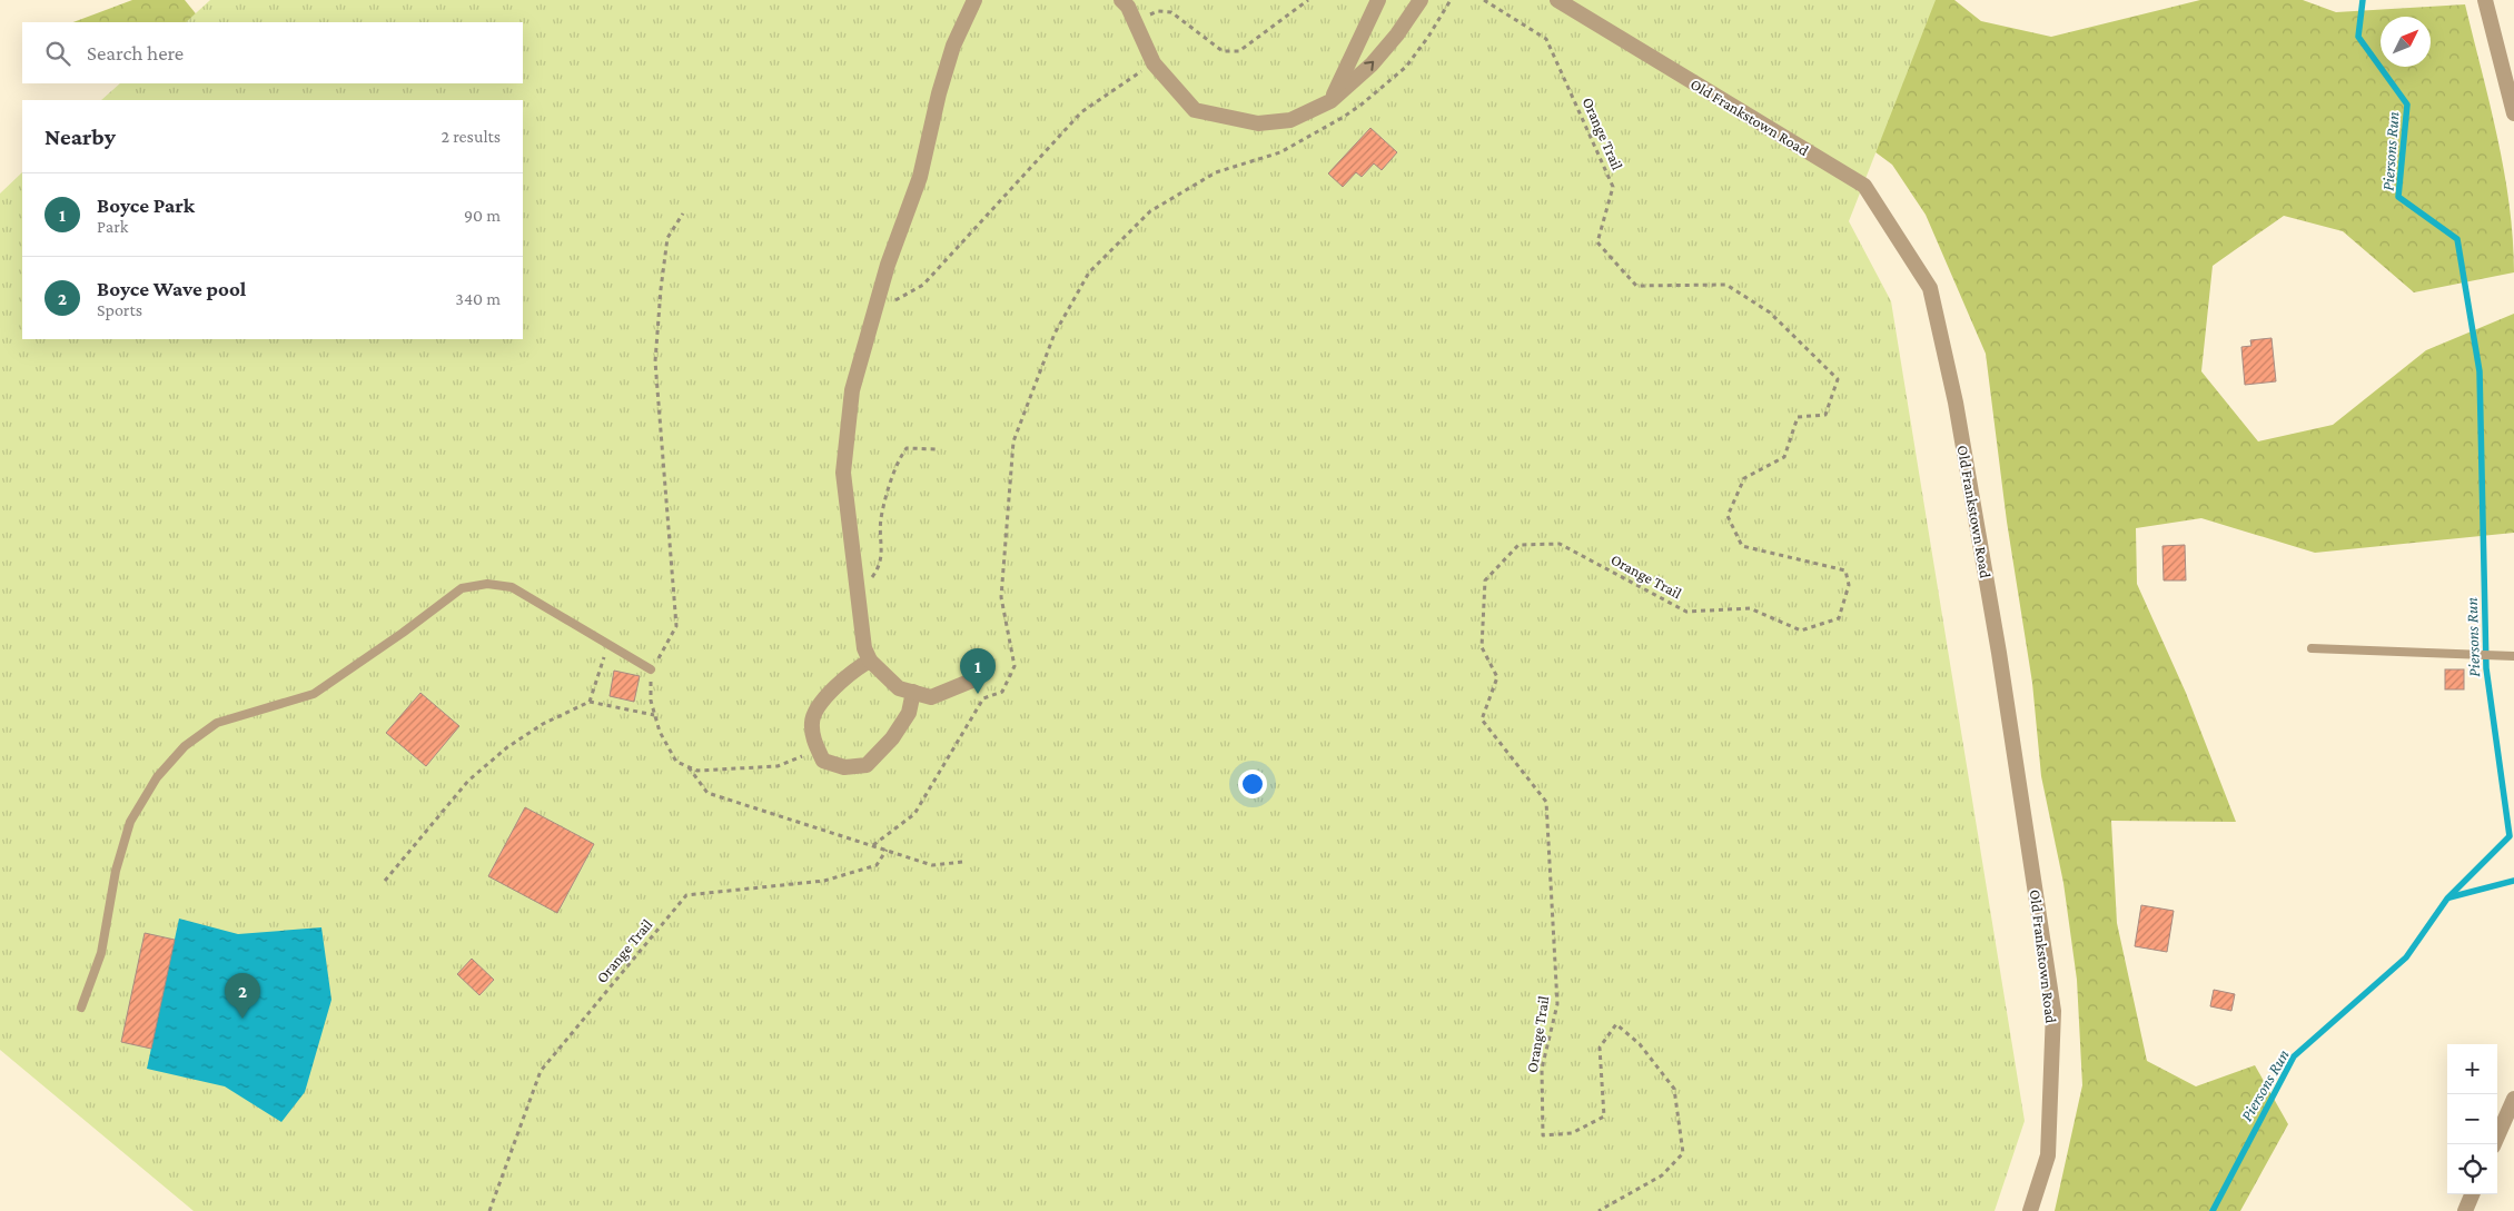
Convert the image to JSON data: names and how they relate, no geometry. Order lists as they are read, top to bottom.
{
  "streets": {
    "street": ["Old Frankstown Road"],
    "path": ["Orange Trail"]
  },
  "water": ["Piersons Run"],
  "north": "top right",
  "page": {
    "search": "Search here",
    "heading": ["Nearby", "2 results"],
    "list": [
      {
        "mark": "1",
        "name": "Boyce Park",
        "note": "Park",
        "value": "90 m"
      },
      {
        "mark": "2",
        "name": "Boyce Wave pool",
        "note": "Sports",
        "value": "340 m"
      }
    ],
    "pins": ["1", "2"],
    "map_buttons": ["+", "−"]
  }
}
